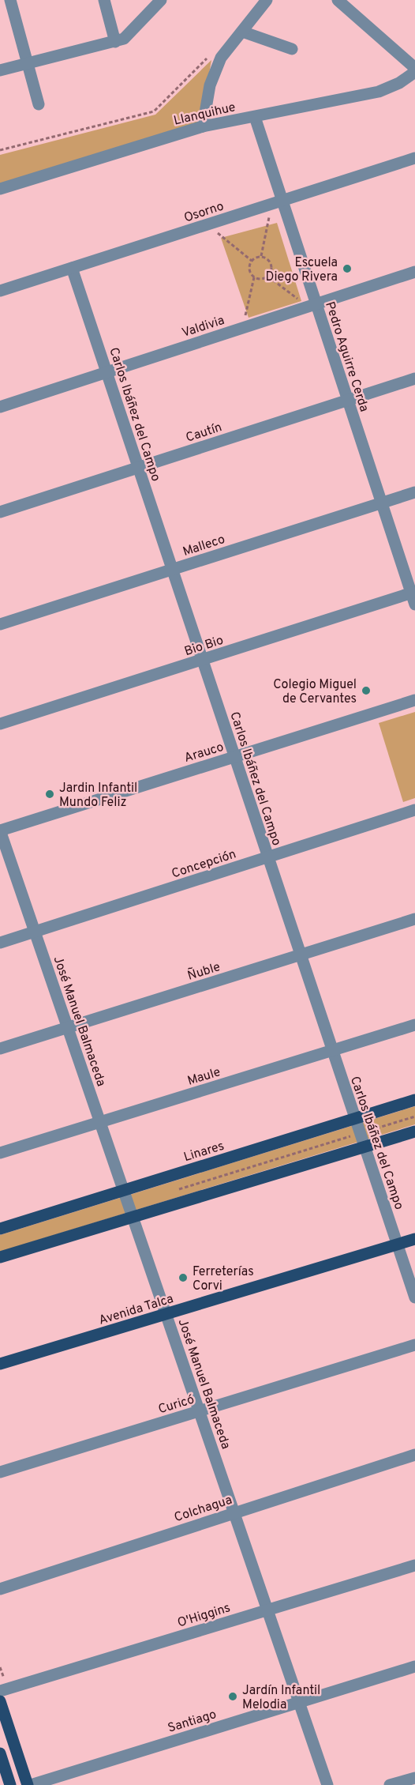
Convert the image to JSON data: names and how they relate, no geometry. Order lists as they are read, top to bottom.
{
  "streets": {
    "main road": ["Linares", "Avenida Talca"],
    "street": [
      "Llanquihue",
      "Osorno",
      "Valdivia",
      "Pedro Aguirre Cerda",
      "Carlos Ibáñez del Campo",
      "Cautín",
      "Malleco",
      "Bio Bio",
      "Arauco",
      "Concepción",
      "Ñuble",
      "José Manuel Balmaceda",
      "Maule",
      "Curicó",
      "Colchagua",
      "O'Higgins",
      "Santiago"
    ]
  },
  "crossings": [
    ["Llanquihue", "Pedro Aguirre Cerda"],
    ["Osorno", "Pedro Aguirre Cerda"],
    ["Osorno", "Carlos Ibáñez del Campo"],
    ["Valdivia", "Pedro Aguirre Cerda"],
    ["Valdivia", "Carlos Ibáñez del Campo"],
    ["Pedro Aguirre Cerda", "Cautín"],
    ["Pedro Aguirre Cerda", "Malleco"],
    ["Pedro Aguirre Cerda", "Bio Bio"],
    ["Carlos Ibáñez del Campo", "Cautín"],
    ["Carlos Ibáñez del Campo", "Malleco"],
    ["Carlos Ibáñez del Campo", "Bio Bio"],
    ["Carlos Ibáñez del Campo", "Arauco"],
    ["Carlos Ibáñez del Campo", "Concepción"],
    ["Carlos Ibáñez del Campo", "Ñuble"],
    ["Carlos Ibáñez del Campo", "Maule"],
    ["Carlos Ibáñez del Campo", "Linares"],
    ["Carlos Ibáñez del Campo", "Avenida Talca"],
    ["Arauco", "José Manuel Balmaceda"],
    ["Concepción", "José Manuel Balmaceda"],
    ["Ñuble", "José Manuel Balmaceda"],
    ["José Manuel Balmaceda", "Maule"],
    ["José Manuel Balmaceda", "Linares"],
    ["José Manuel Balmaceda", "Avenida Talca"],
    ["José Manuel Balmaceda", "Curicó"],
    ["José Manuel Balmaceda", "Colchagua"],
    ["José Manuel Balmaceda", "O'Higgins"],
    ["José Manuel Balmaceda", "Santiago"]
  ],
  "places": [
    "Escuela Diego Rivera",
    "Colegio Miguel de Cervantes",
    "Jardin Infantil Mundo Feliz",
    "Ferreterías Corvi",
    "Jardín Infantil Melodia"
  ]
}
